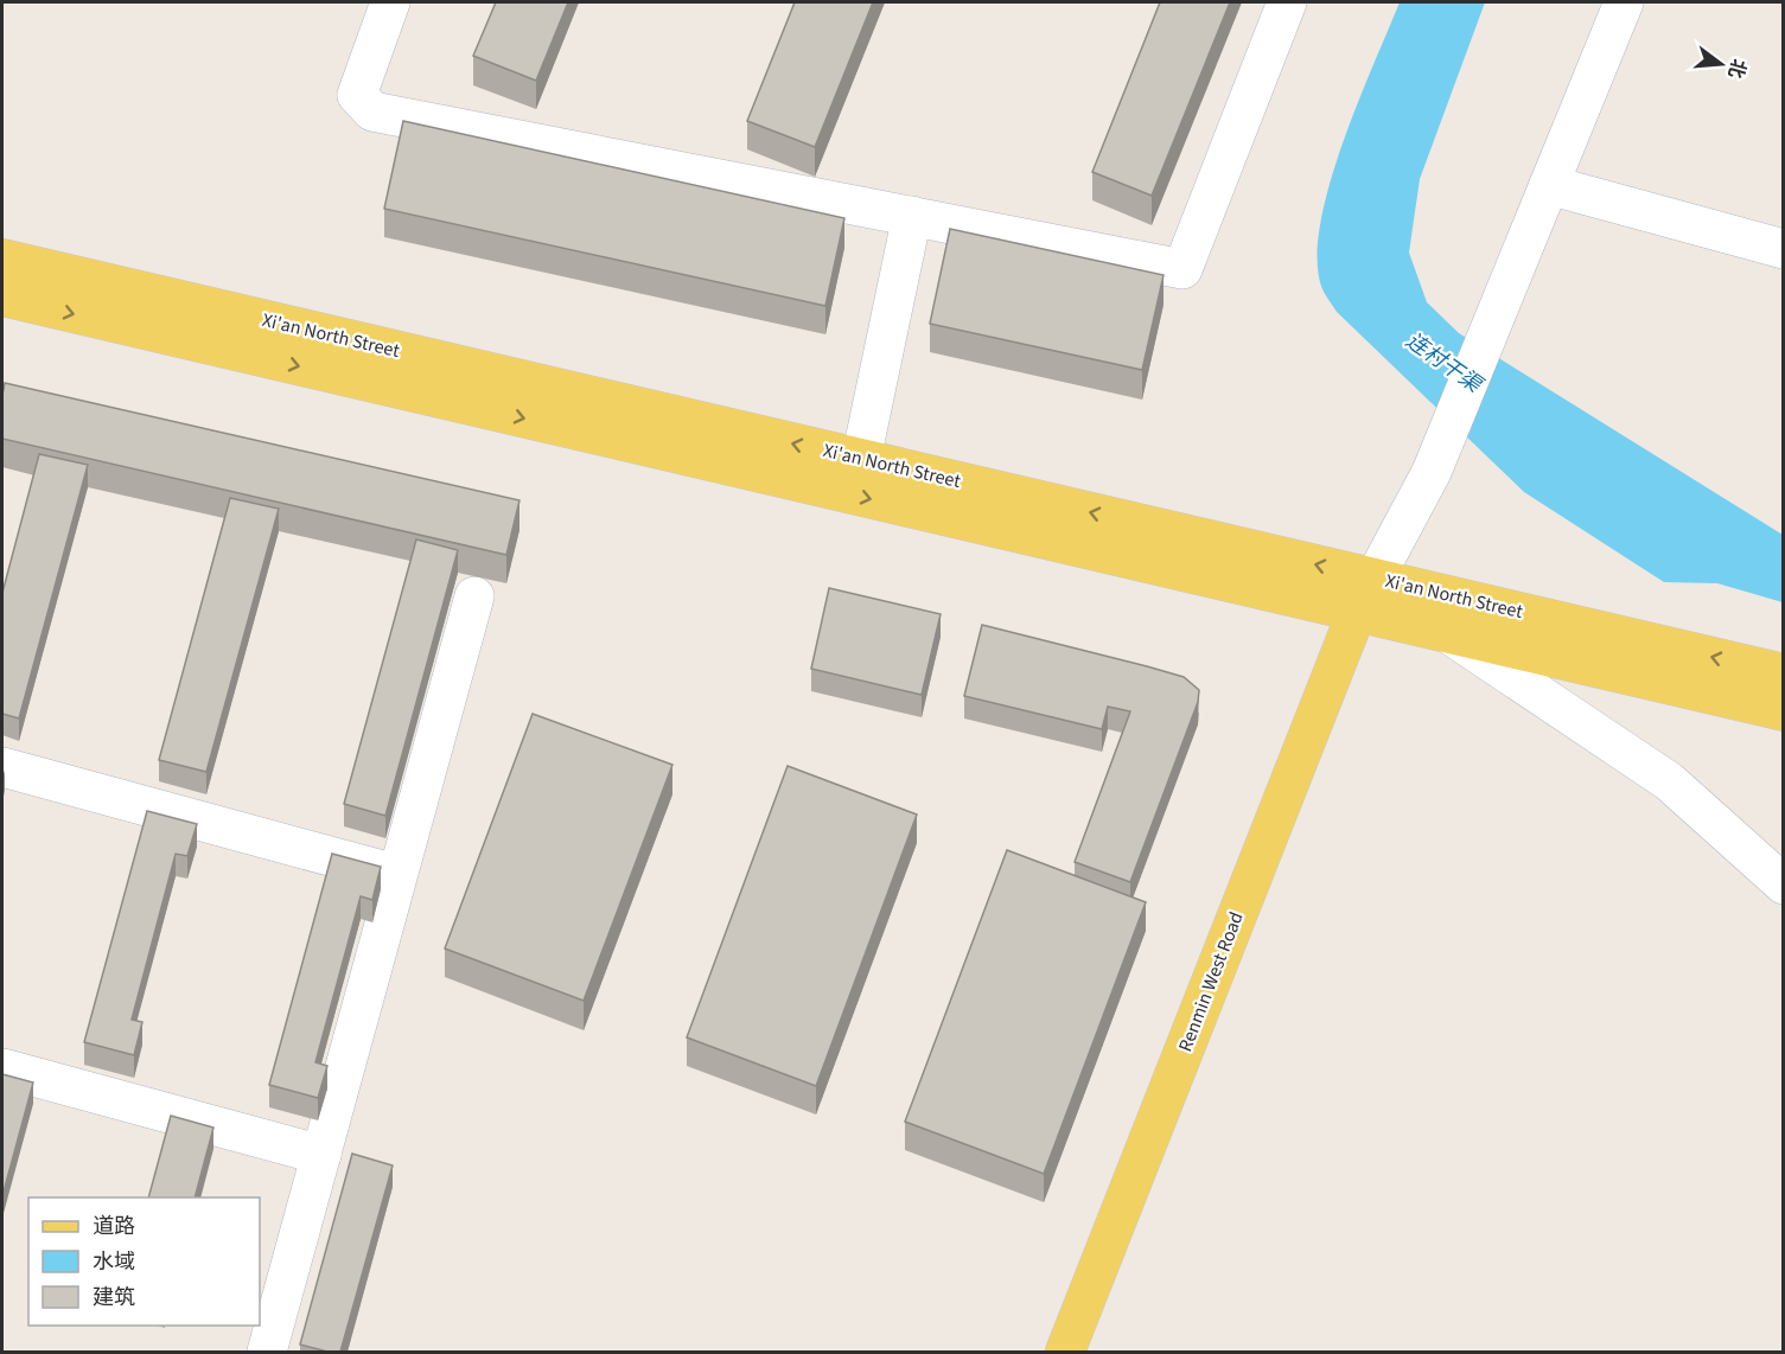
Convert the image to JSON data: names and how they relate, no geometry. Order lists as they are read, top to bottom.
{
  "streets": {
    "main road": ["Xi'an North Street", "Renmin West Road"]
  },
  "crossings": [
    ["Xi'an North Street", "Renmin West Road"]
  ],
  "water": ["连村干渠"],
  "legend": ["道路", "水域", "建筑"],
  "north": "right"
}
